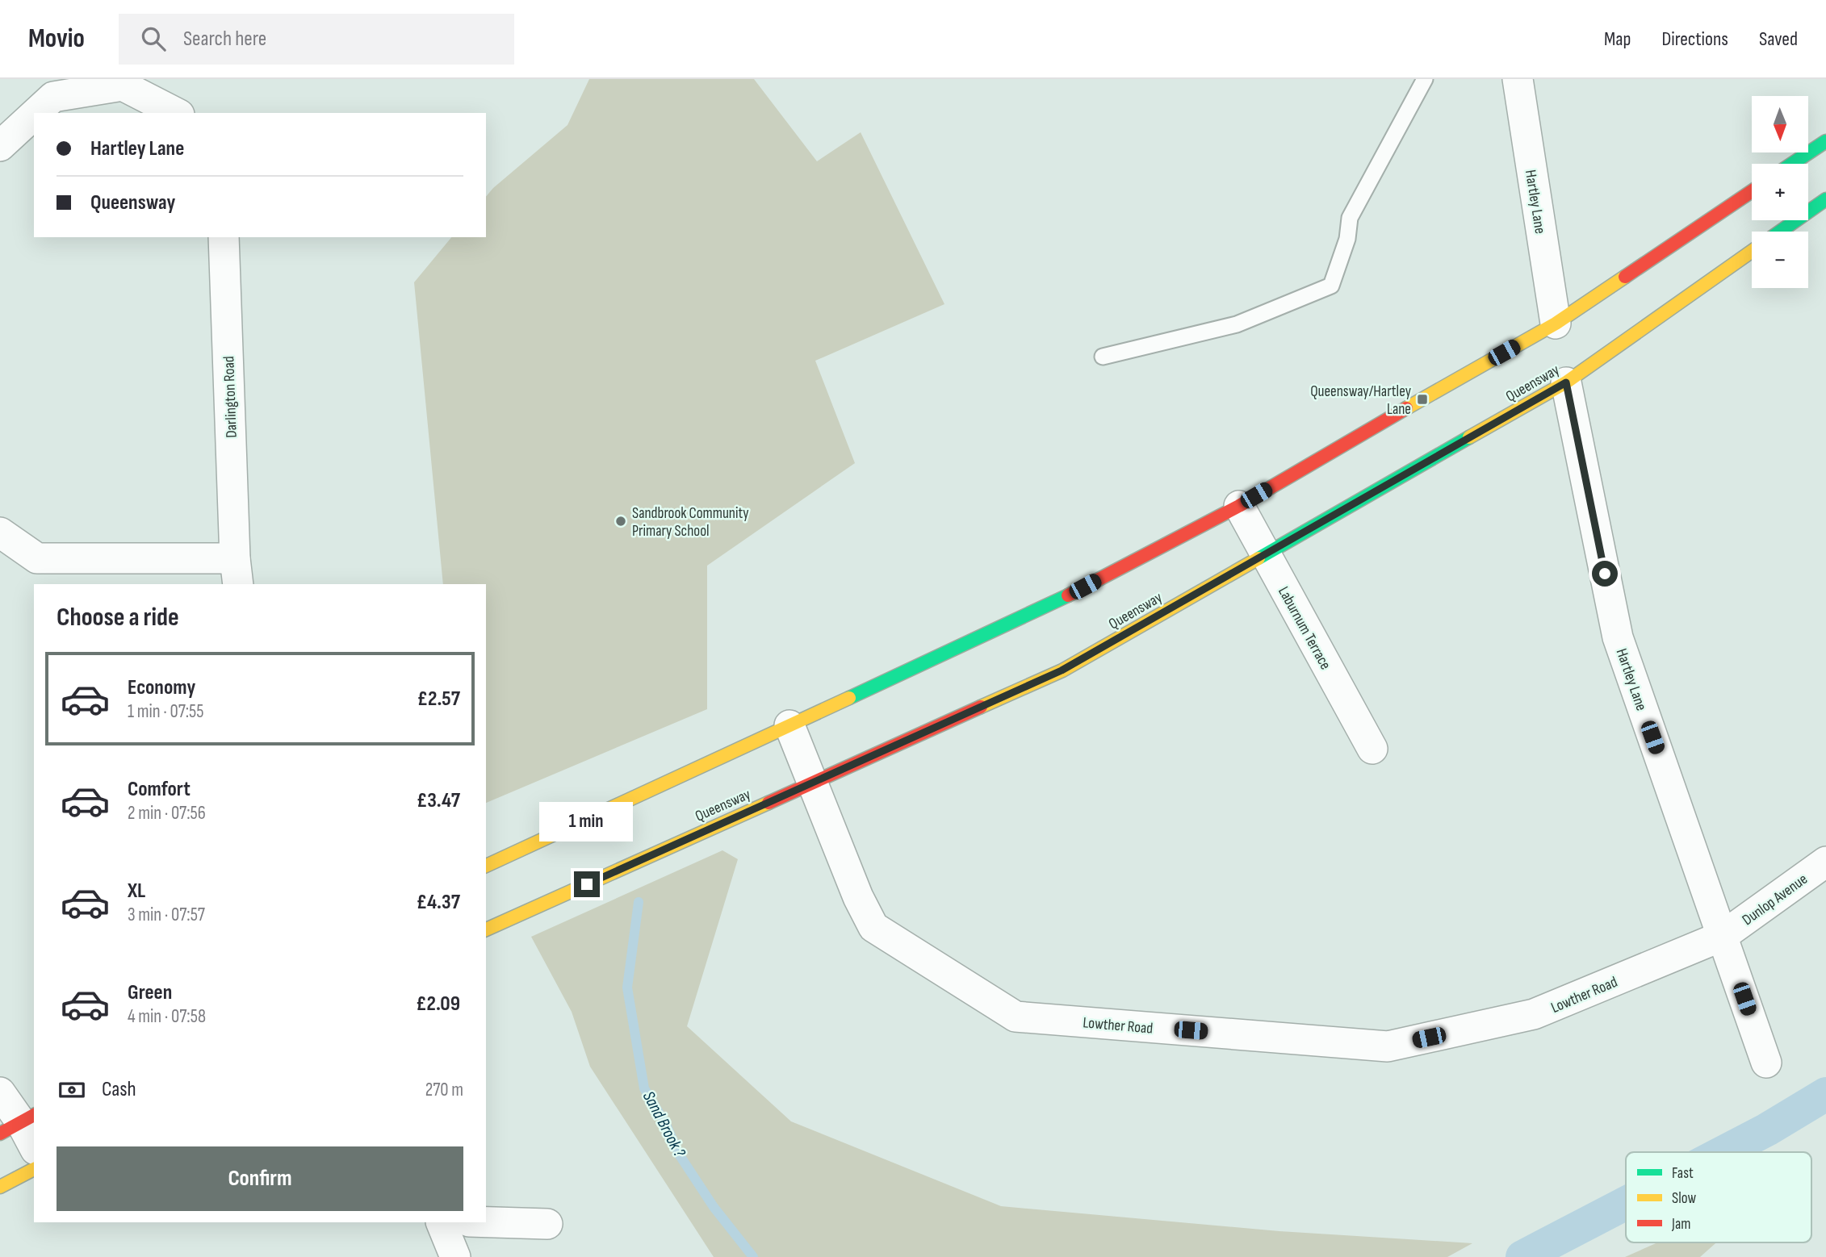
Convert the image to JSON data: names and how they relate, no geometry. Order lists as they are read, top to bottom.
{
  "streets": {
    "highway": ["Queensway"],
    "street": [
      "Hartley Lane",
      "Darlington Road",
      "Laburnum Terrace",
      "Dunlop Avenue",
      "Lowther Road"
    ]
  },
  "crossings": [
    ["Hartley Lane", "Queensway"],
    ["Hartley Lane", "Dunlop Avenue"],
    ["Hartley Lane", "Lowther Road"],
    ["Queensway", "Laburnum Terrace"],
    ["Queensway", "Lowther Road"],
    ["Dunlop Avenue", "Lowther Road"]
  ],
  "water": ["Sand Brook ?"],
  "places": {
    "transit": ["Queensway/Hartley Lane"],
    "other": ["Sandbrook Community Primary School"]
  },
  "legend": ["Fast", "Slow", "Jam"],
  "north": "bottom",
  "page": {
    "header": "Movio",
    "search": "Search here",
    "nav": ["Map", "Directions", "Saved"],
    "map_buttons": ["+", "−"],
    "banner": ["Hartley Lane", "Queensway"],
    "heading": "Choose a ride",
    "list": [
      {
        "name": "Economy",
        "note": "1 min · 07:55",
        "value": "£2.57"
      },
      {
        "name": "Comfort",
        "note": "2 min · 07:56",
        "value": "£3.47"
      },
      {
        "name": "XL",
        "note": "3 min · 07:57",
        "value": "£4.37"
      },
      {
        "name": "Green",
        "note": "4 min · 07:58",
        "value": "£2.09"
      }
    ],
    "bubble": "1 min",
    "pay": ["Cash", "270 m"],
    "buttons": "Confirm"
  }
}
